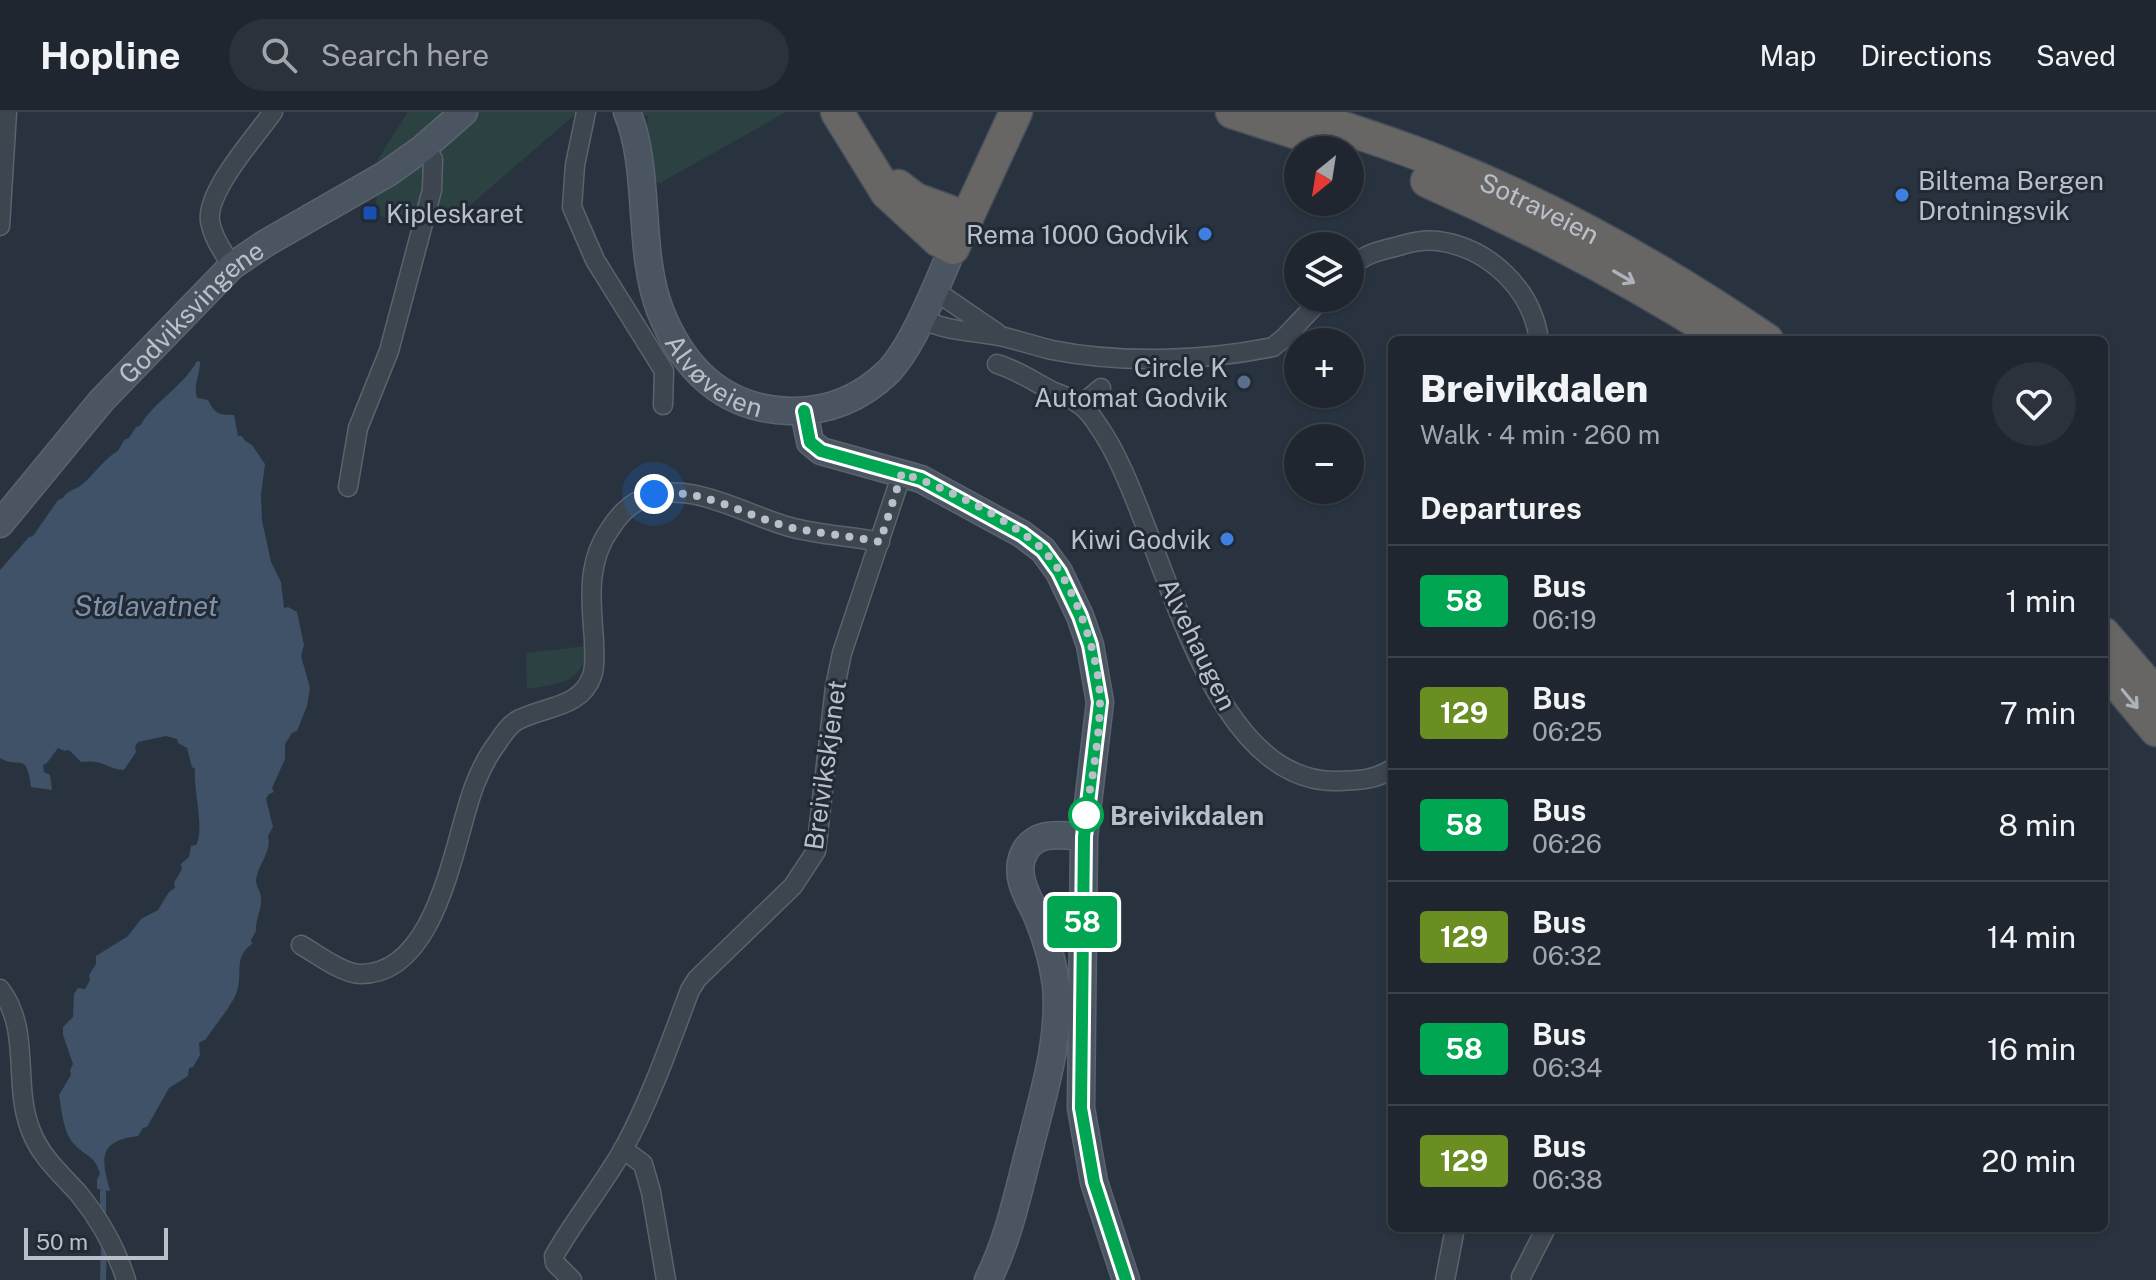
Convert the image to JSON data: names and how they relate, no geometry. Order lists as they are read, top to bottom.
{
  "streets": {
    "highway": ["Sotraveien"],
    "main road": ["Godviksvingene", "Alvøveien"],
    "street": ["Alvehaugen", "Breivikskjenet"]
  },
  "water": ["Stølavatnet"],
  "places": {
    "other": [
      "Biltema Bergen Drotningsvik",
      "Rema 1000 Godvik",
      "Circle K Automat Godvik",
      "Kiwi Godvik",
      "Breivikdalen"
    ],
    "transit": ["Kipleskaret"]
  },
  "lines": ["bus line 58"],
  "scale_bar": "50 m",
  "north": "bottom left",
  "page": {
    "header": "Hopline",
    "search": "Search here",
    "nav": ["Map", "Directions", "Saved"],
    "on_map": "58",
    "map_buttons": ["+", "−"],
    "heading": [
      ["Breivikdalen", "Walk · 4 min · 260 m"],
      "Departures"
    ],
    "list": [
      {
        "mark": "58",
        "name": "Bus",
        "note": "06:19",
        "value": "1 min"
      },
      {
        "mark": "129",
        "name": "Bus",
        "note": "06:25",
        "value": "7 min"
      },
      {
        "mark": "58",
        "name": "Bus",
        "note": "06:26",
        "value": "8 min"
      },
      {
        "mark": "129",
        "name": "Bus",
        "note": "06:32",
        "value": "14 min"
      },
      {
        "mark": "58",
        "name": "Bus",
        "note": "06:34",
        "value": "16 min"
      },
      {
        "mark": "129",
        "name": "Bus",
        "note": "06:38",
        "value": "20 min"
      }
    ],
    "scale": "50 m"
  }
}
